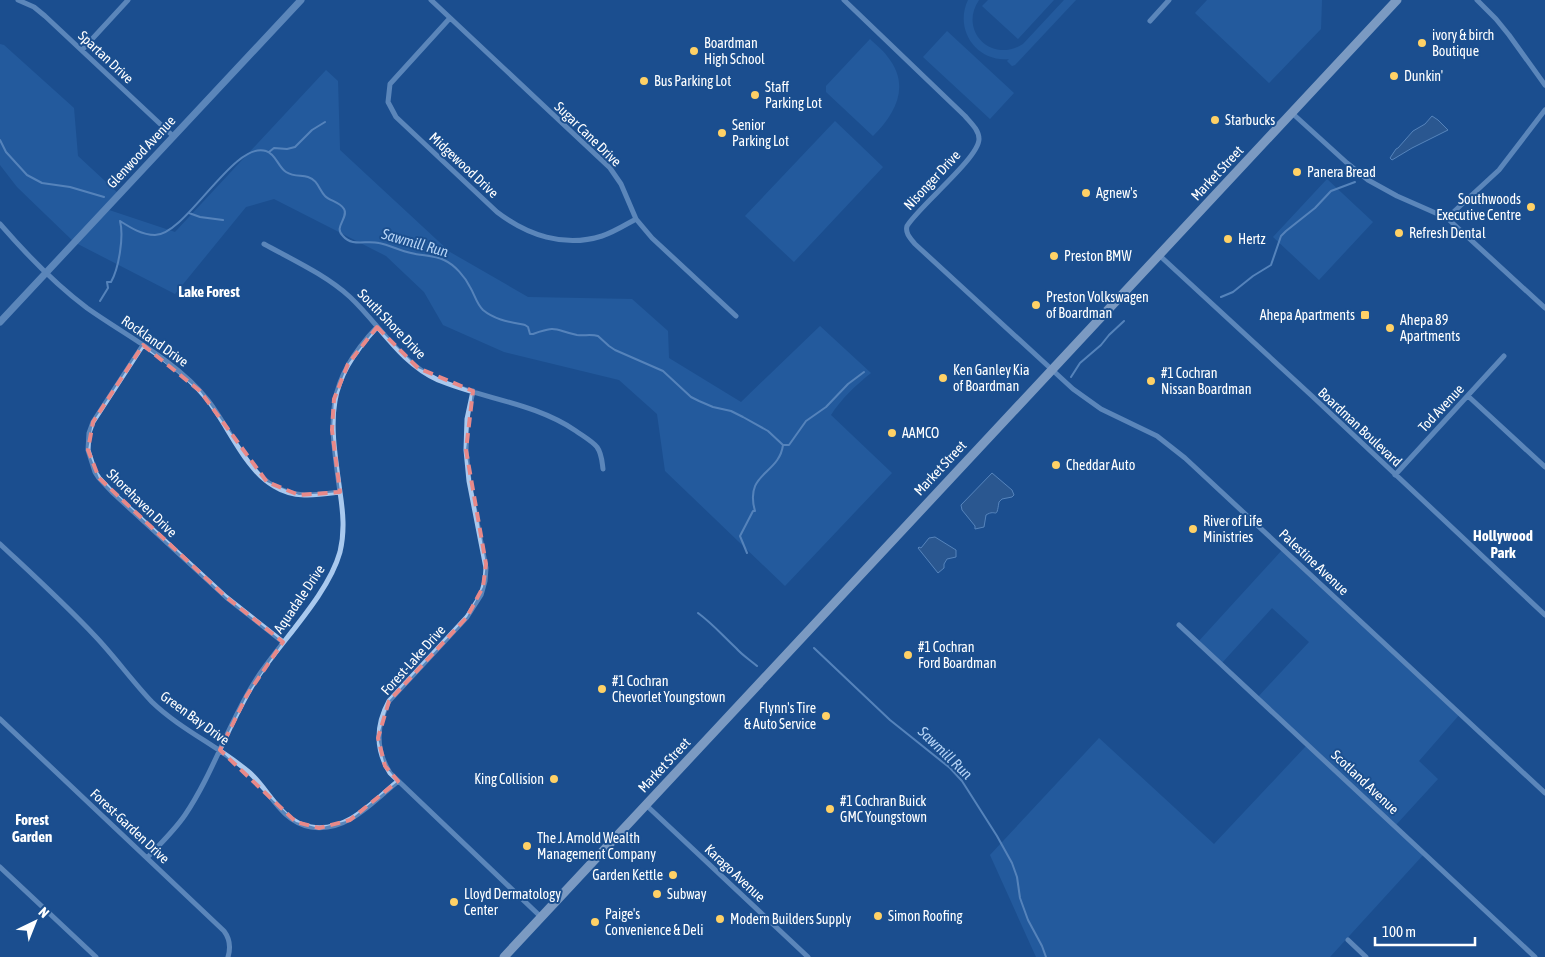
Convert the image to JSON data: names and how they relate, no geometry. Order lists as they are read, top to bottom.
{
  "streets": {
    "main road": ["Market Street"],
    "street": [
      "Spartan Drive",
      "Sugar Cane Drive",
      "Glenwood Avenue",
      "Midgewood Drive",
      "Nisonger Drive",
      "South Shore Drive",
      "Rockland Drive",
      "Tod Avenue",
      "Boardman Boulevard",
      "Shorehaven Drive",
      "Palestine Avenue",
      "Aquadale Drive",
      "Forest-Lake Drive",
      "Green Bay Drive",
      "Scotland Avenue",
      "Forest-Garden Drive",
      "Karago Avenue"
    ]
  },
  "crossings": [
    ["Spartan Drive", "Glenwood Avenue"],
    ["Sugar Cane Drive", "Midgewood Drive"],
    ["Glenwood Avenue", "Rockland Drive"],
    ["Market Street", "Nisonger Drive"],
    ["Market Street", "Boardman Boulevard"],
    ["Market Street", "Palestine Avenue"],
    ["Market Street", "Forest-Lake Drive"],
    ["Market Street", "Karago Avenue"],
    ["Nisonger Drive", "Palestine Avenue"],
    ["South Shore Drive", "Aquadale Drive"],
    ["South Shore Drive", "Forest-Lake Drive"],
    ["Rockland Drive", "Shorehaven Drive"],
    ["Rockland Drive", "Aquadale Drive"],
    ["Tod Avenue", "Boardman Boulevard"],
    ["Shorehaven Drive", "Aquadale Drive"],
    ["Aquadale Drive", "Green Bay Drive"],
    ["Aquadale Drive", "Forest-Garden Drive"],
    ["Forest-Lake Drive", "Green Bay Drive"]
  ],
  "districts": ["Lake Forest", "Hollywood Park", "Forest Garden"],
  "water": ["Sawmill Run"],
  "places": {
    "other": [
      "ivory & birch Boutique",
      "Boardman High School",
      "Dunkin'",
      "Bus Parking Lot",
      "Staff Parking Lot",
      "Starbucks",
      "Senior Parking Lot",
      "Panera Bread",
      "Agnew's",
      "Southwoods Executive Centre",
      "Refresh Dental",
      "Hertz",
      "Preston BMW",
      "Preston Volkswagen of Boardman",
      "Ahepa 89 Apartments",
      "Ken Ganley Kia of Boardman",
      "#1 Cochran Nissan Boardman",
      "AAMCO",
      "Cheddar Auto",
      "River of Life Ministries",
      "#1 Cochran Ford Boardman",
      "#1 Cochran Chevorlet Youngstown",
      "Flynn's Tire & Auto Service",
      "King Collision",
      "#1 Cochran Buick GMC Youngstown",
      "The J. Arnold Wealth Management Company",
      "Garden Kettle",
      "Subway",
      "Lloyd Dermatology Center",
      "Simon Roofing",
      "Modern Builders Supply",
      "Paige's Convenience & Deli"
    ],
    "transit": ["Ahepa Apartments"]
  },
  "scale_bar": "100 m",
  "north": "top right"
}
